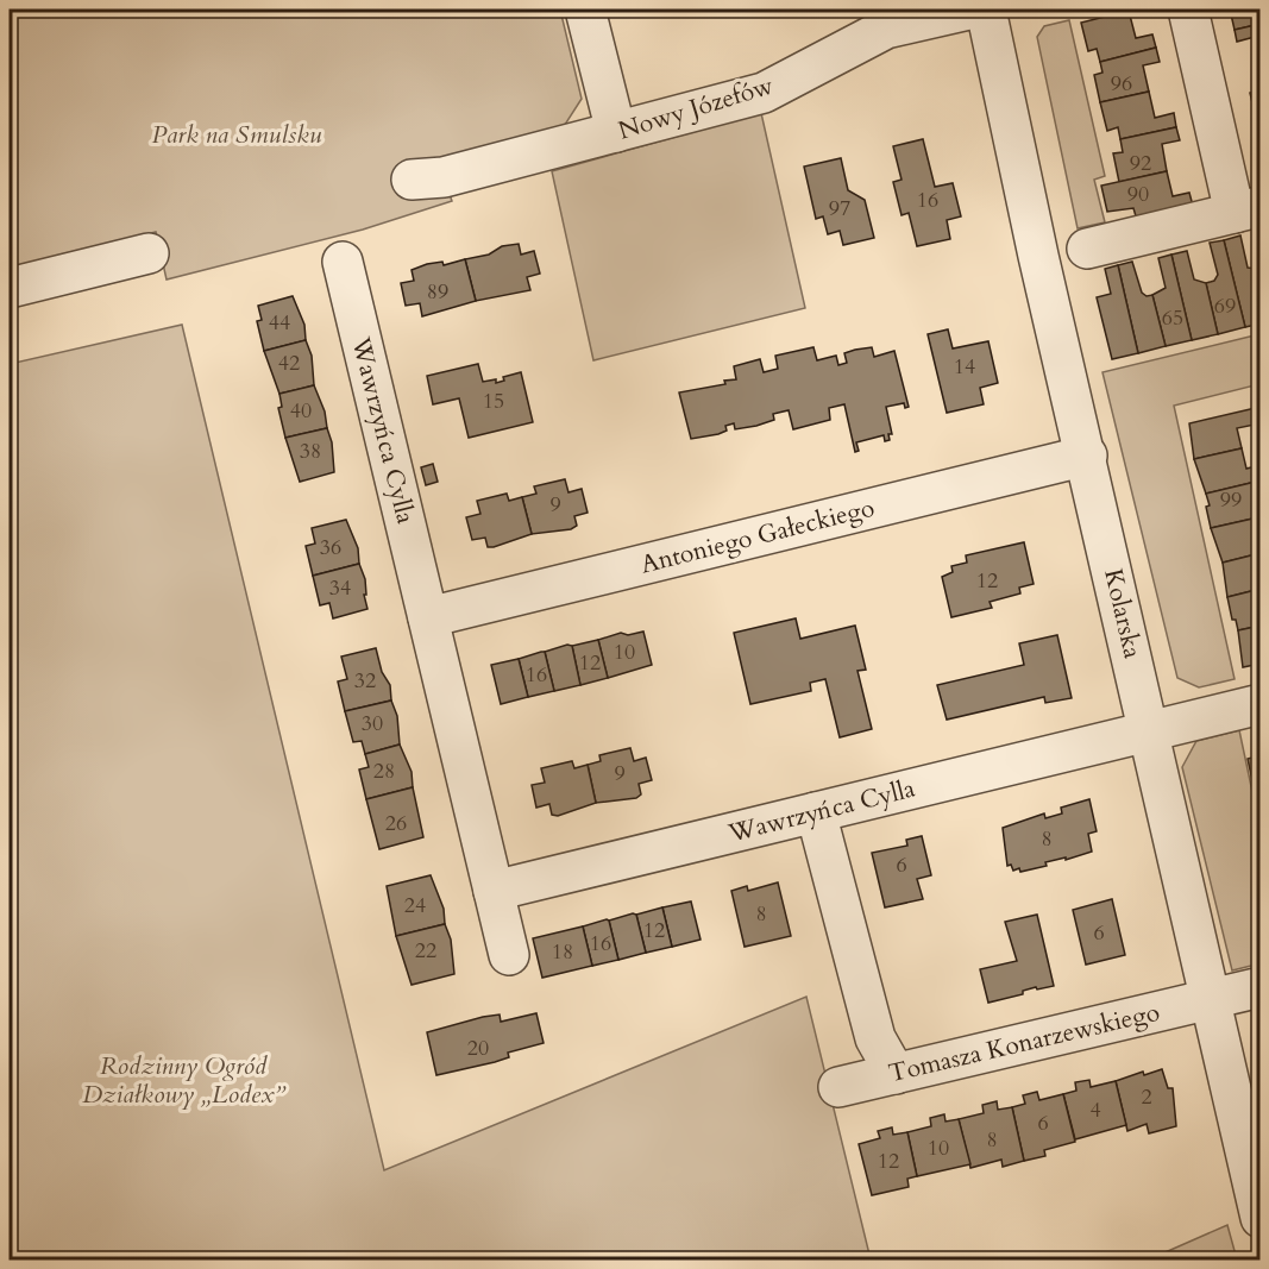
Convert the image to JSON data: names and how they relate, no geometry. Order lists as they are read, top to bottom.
{
  "streets": {
    "street": [
      "Nowy Józefów",
      "Wawrzyńca Cylla",
      "Antoniego Gałeckiego",
      "Kolarska",
      "Tomasza Konarzewskiego"
    ]
  },
  "crossings": [
    ["Wawrzyńca Cylla", "Antoniego Gałeckiego"],
    ["Wawrzyńca Cylla", "Kolarska"],
    ["Antoniego Gałeckiego", "Kolarska"],
    ["Kolarska", "Tomasza Konarzewskiego"]
  ],
  "parks": ["Park na Smulsku", "Rodzinny Ogród Działkowy „Lodex”"],
  "house_numbers": [
    "96",
    "92",
    "90",
    "16",
    "97",
    "89",
    "69",
    "65",
    "44",
    "42",
    "14",
    "15",
    "40",
    "38",
    "99",
    "9",
    "36",
    "12",
    "34",
    "10",
    "12",
    "16",
    "32",
    "30",
    "28",
    "9",
    "26",
    "8",
    "6",
    "24",
    "8",
    "12",
    "6",
    "16",
    "22",
    "18",
    "20",
    "2",
    "4",
    "6",
    "8",
    "10",
    "12"
  ]
}
